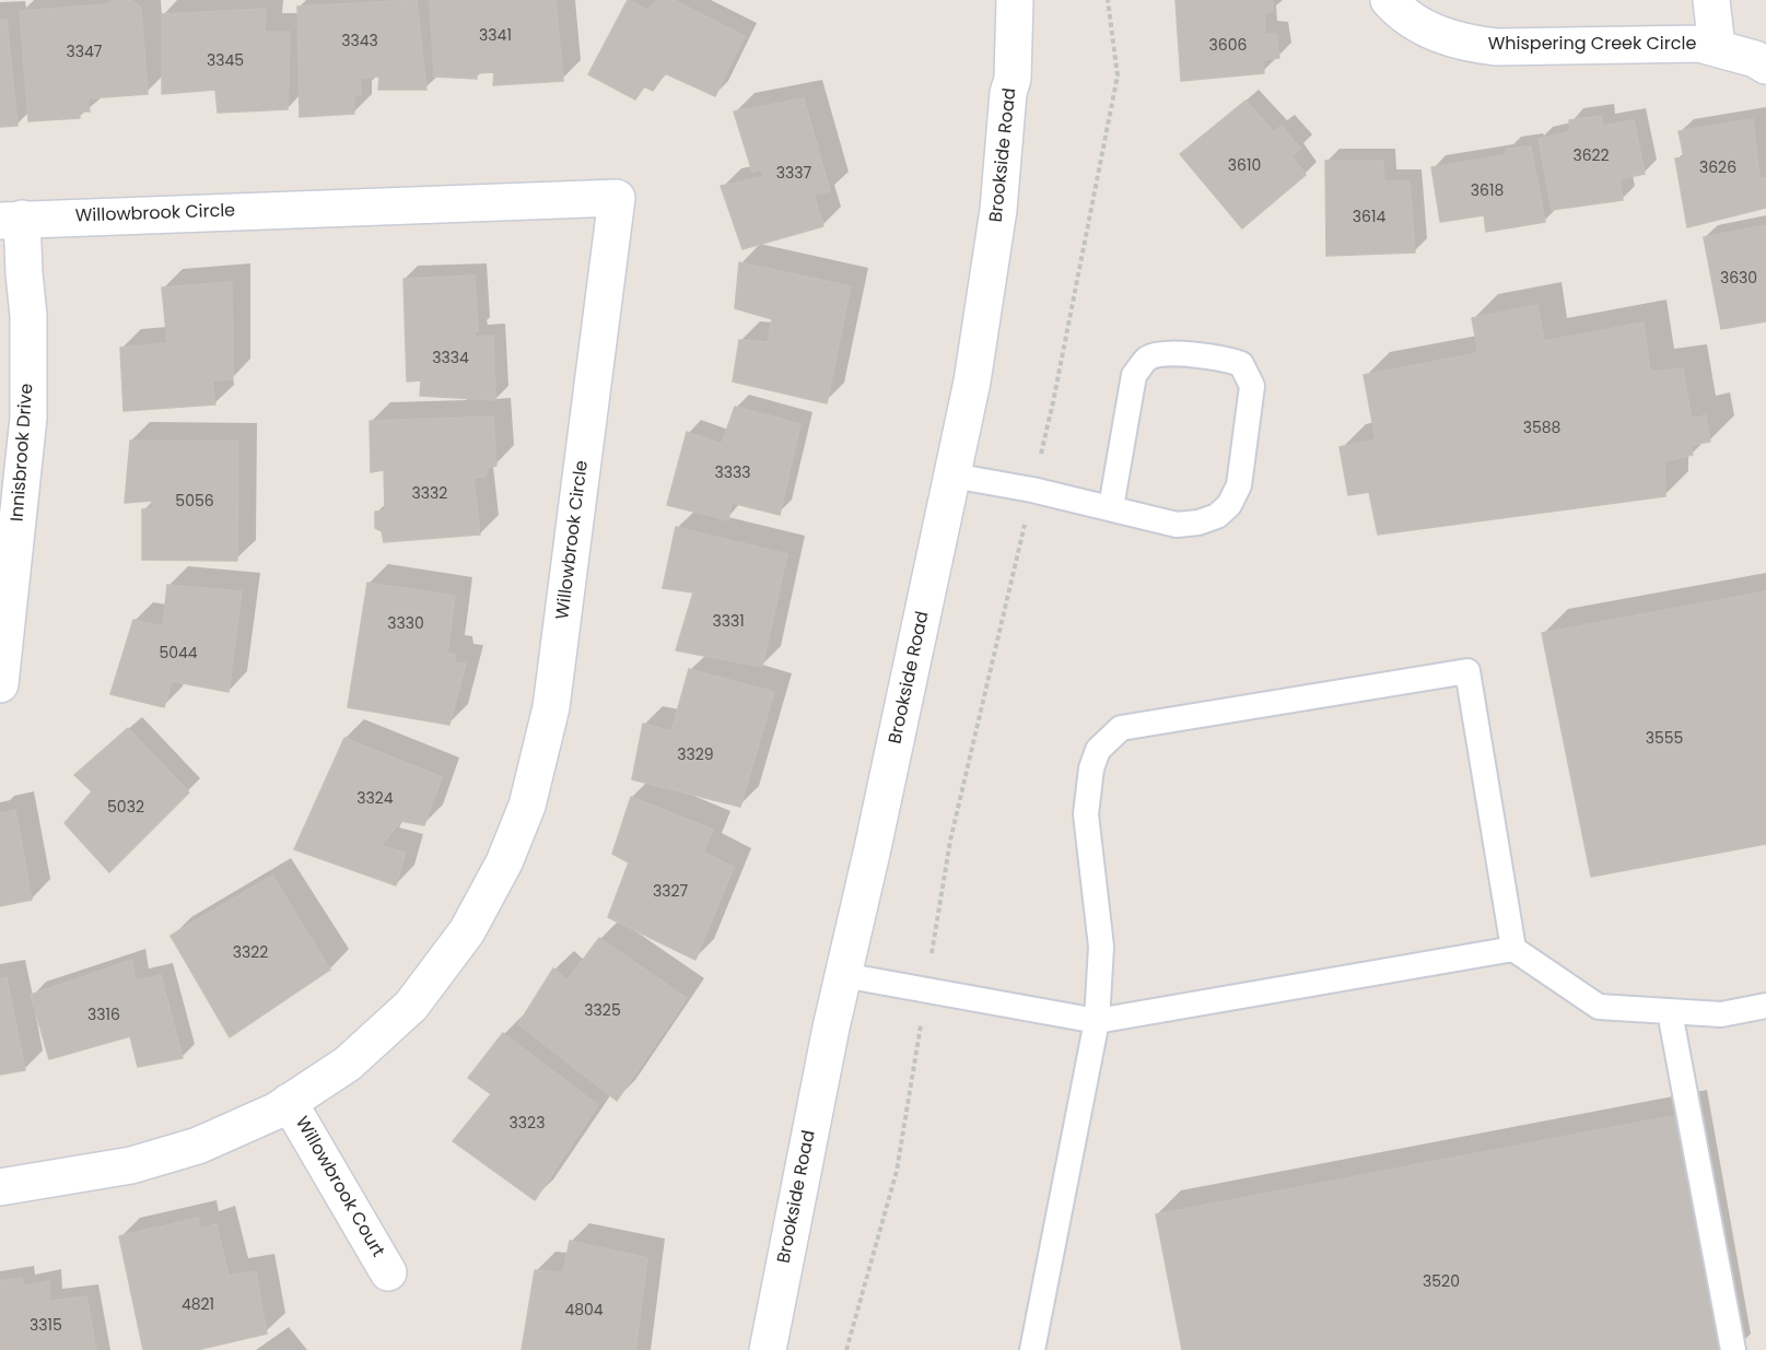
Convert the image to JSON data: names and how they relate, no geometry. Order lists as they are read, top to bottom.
{
  "streets": {
    "street": [
      "Whispering Creek Circle",
      "Brookside Road",
      "Willowbrook Circle",
      "Innisbrook Drive",
      "Willowbrook Court"
    ]
  },
  "crossings": [
    ["Willowbrook Circle", "Innisbrook Drive"],
    ["Willowbrook Circle", "Willowbrook Court"]
  ],
  "house_numbers": [
    "3341",
    "3343",
    "3606",
    "3347",
    "3345",
    "3622",
    "3610",
    "3626",
    "3337",
    "3618",
    "3614",
    "3630",
    "3334",
    "3588",
    "3333",
    "3332",
    "5056",
    "3331",
    "3330",
    "5044",
    "3555",
    "3329",
    "3324",
    "5032",
    "3327",
    "3322",
    "3325",
    "3316",
    "3323",
    "3520",
    "4821",
    "4804",
    "3315"
  ]
}
